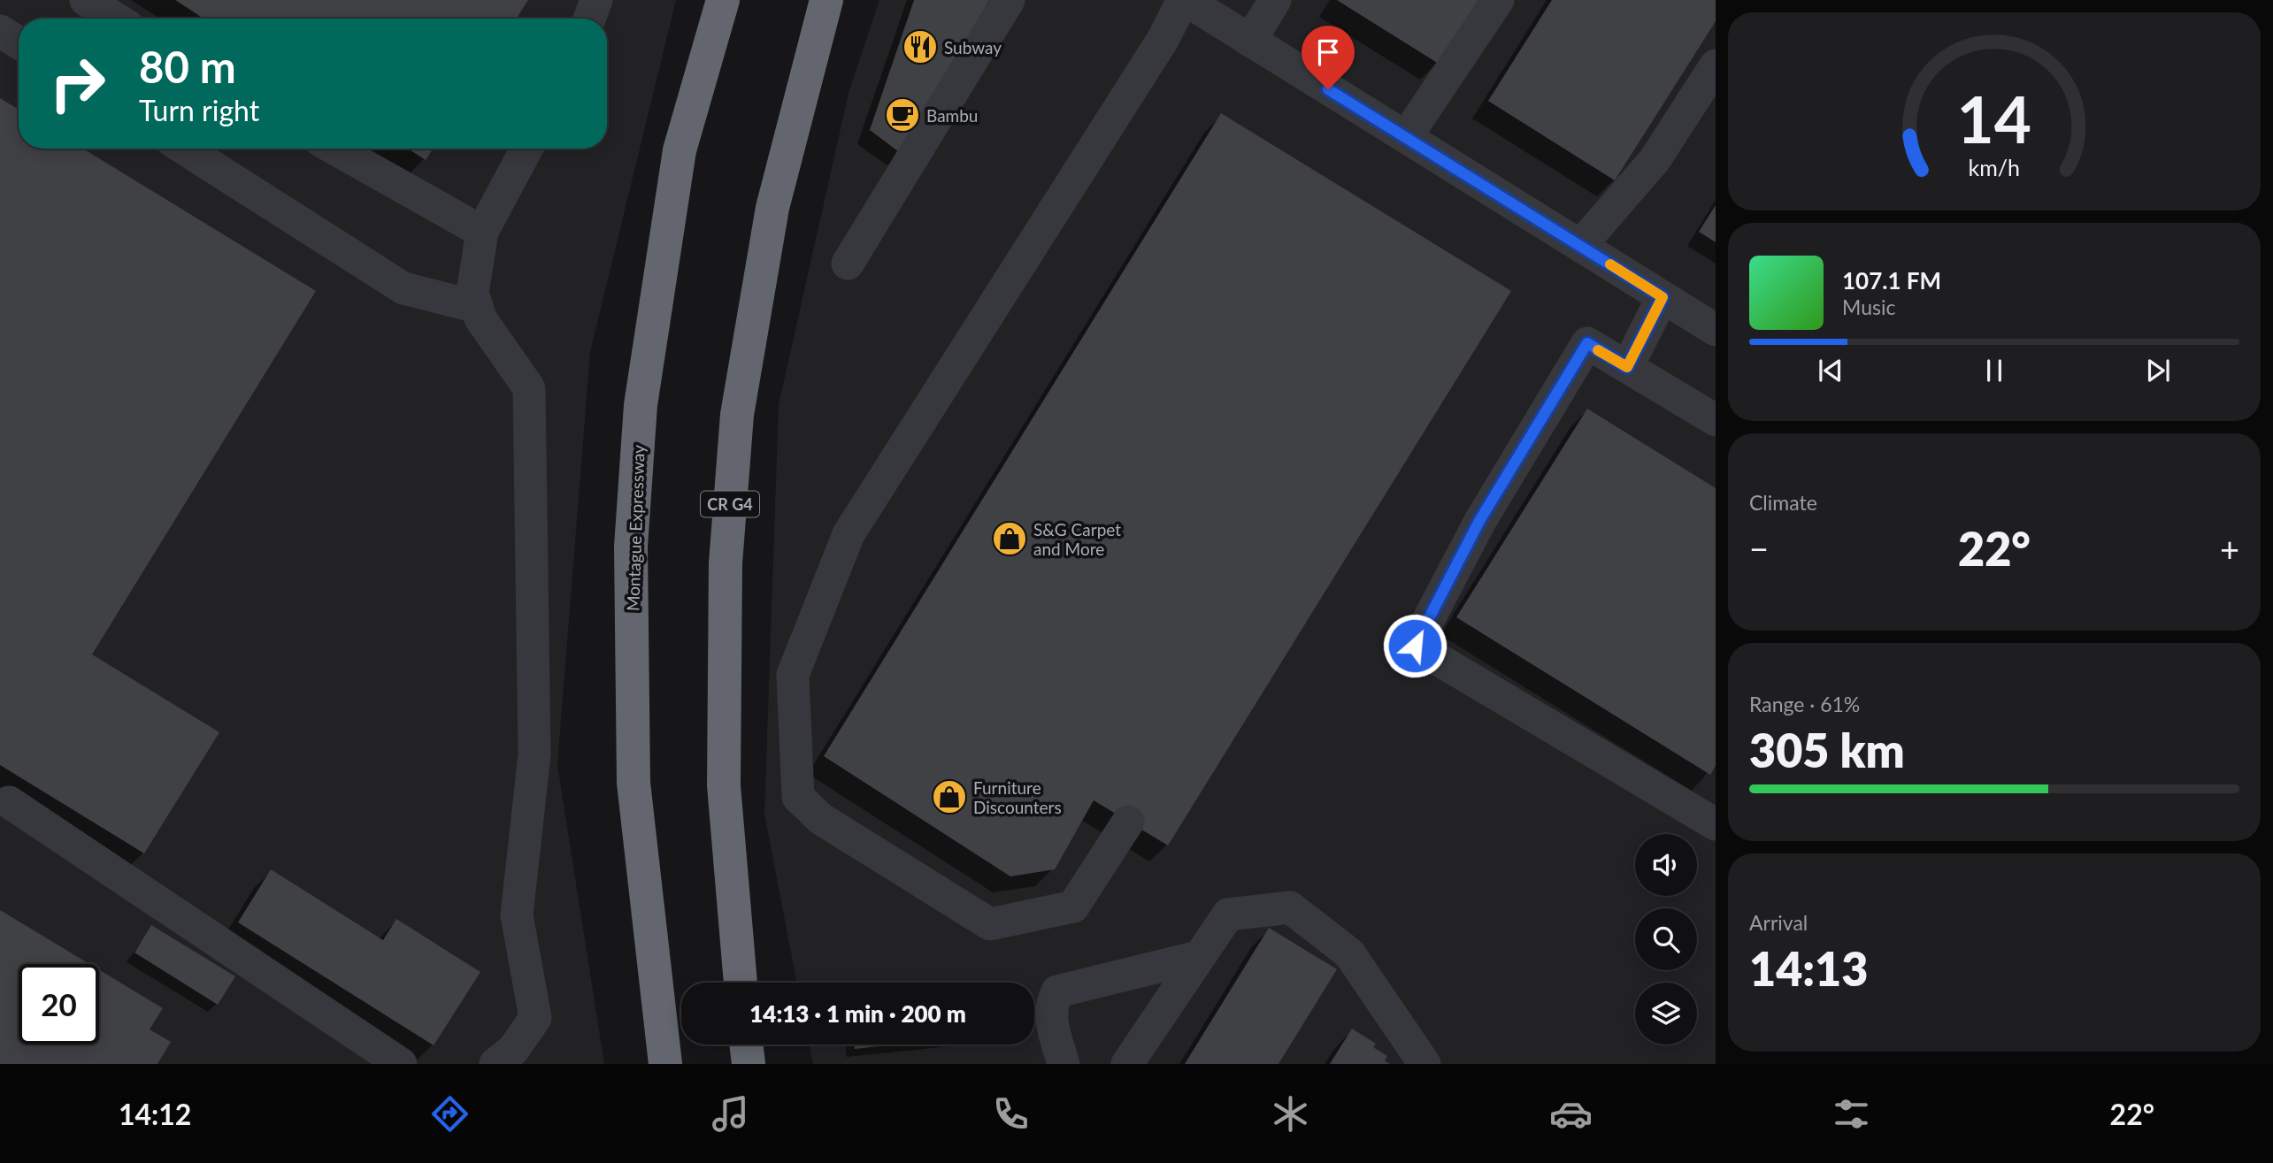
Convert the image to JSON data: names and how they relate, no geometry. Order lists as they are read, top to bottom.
{
  "streets": {
    "highway": ["CR G4", "Montague Expressway"]
  },
  "places": {
    "restaurant": ["Subway"],
    "cafe": ["Bambu"],
    "shop": ["S&G Carpet and More", "Furniture Discounters"]
  },
  "page": {
    "turn": ["80 m", "Turn right"],
    "song": ["107.1 FM", "Music"],
    "tile": [
      "Climate",
      ["Range · 61%", "305 km"],
      ["Arrival", "14:13"]
    ],
    "heat": ["−", "22°", "+"],
    "limit": "20",
    "trip": "14:13 · 1 min · 200 m",
    "tabs": ["14:12", "22°"],
    "gauge": ["14", "km/h"]
  }
}
